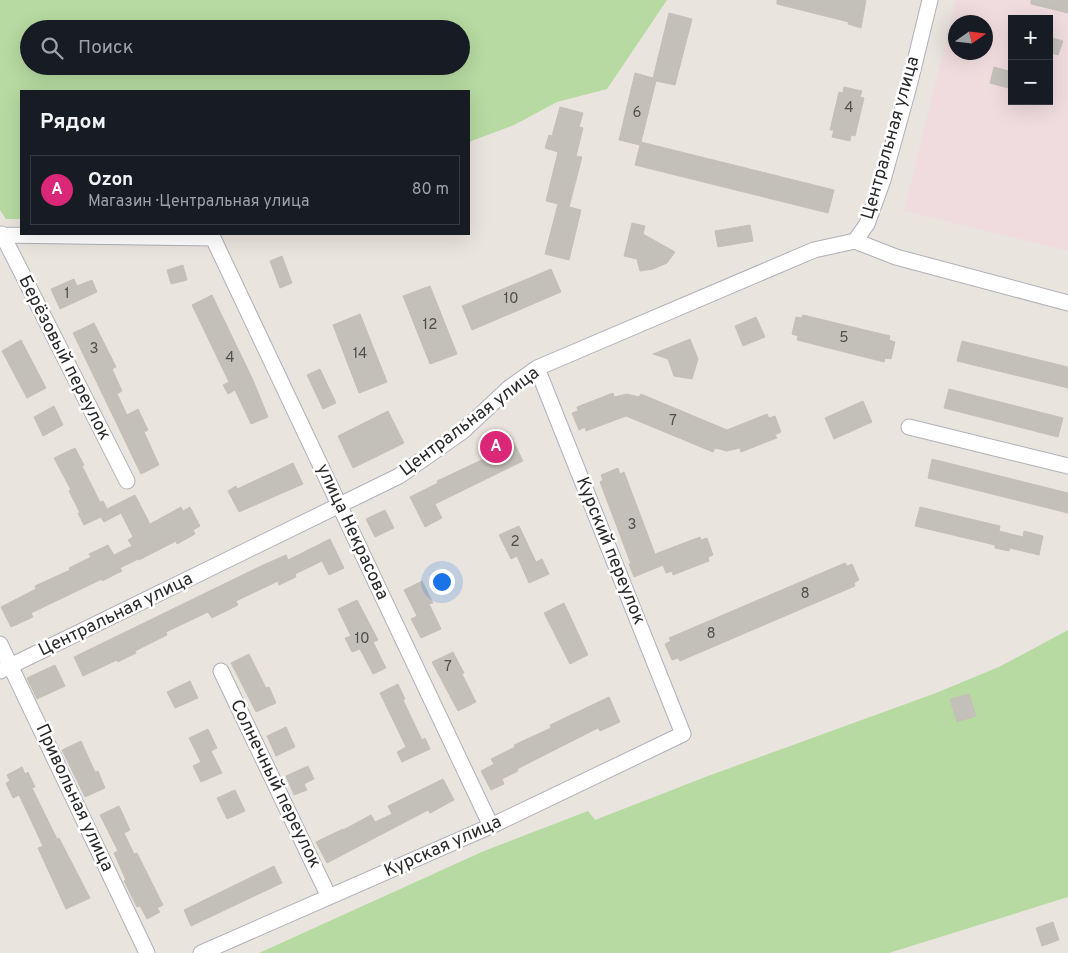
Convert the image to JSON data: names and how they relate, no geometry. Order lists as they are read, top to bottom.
{
  "streets": {
    "street": [
      "Центральная улица",
      "Берёзовый переулок",
      "улица Некрасова",
      "Курский переулок",
      "Солнечный переулок",
      "Привольная улица",
      "Курская улица"
    ]
  },
  "crossings": [
    ["Центральная улица", "улица Некрасова"],
    ["Центральная улица", "Курский переулок"],
    ["Центральная улица", "Привольная улица"],
    ["Берёзовый переулок", "улица Некрасова"],
    ["улица Некрасова", "Курская улица"],
    ["Курский переулок", "Курская улица"],
    ["Солнечный переулок", "Курская улица"]
  ],
  "house_numbers": [
    "4",
    "6",
    "1",
    "10",
    "12",
    "5",
    "3",
    "14",
    "4",
    "7",
    "3",
    "2",
    "8",
    "8",
    "10",
    "7"
  ],
  "north": "right",
  "page": {
    "map_buttons": ["+", "−"],
    "search": "Поиск",
    "heading": "Рядом",
    "list": [
      {
        "mark": "A",
        "name": "Ozon",
        "note": "Магазин · Центральная улица",
        "value": "80 m"
      }
    ],
    "pins": "A"
  }
}
